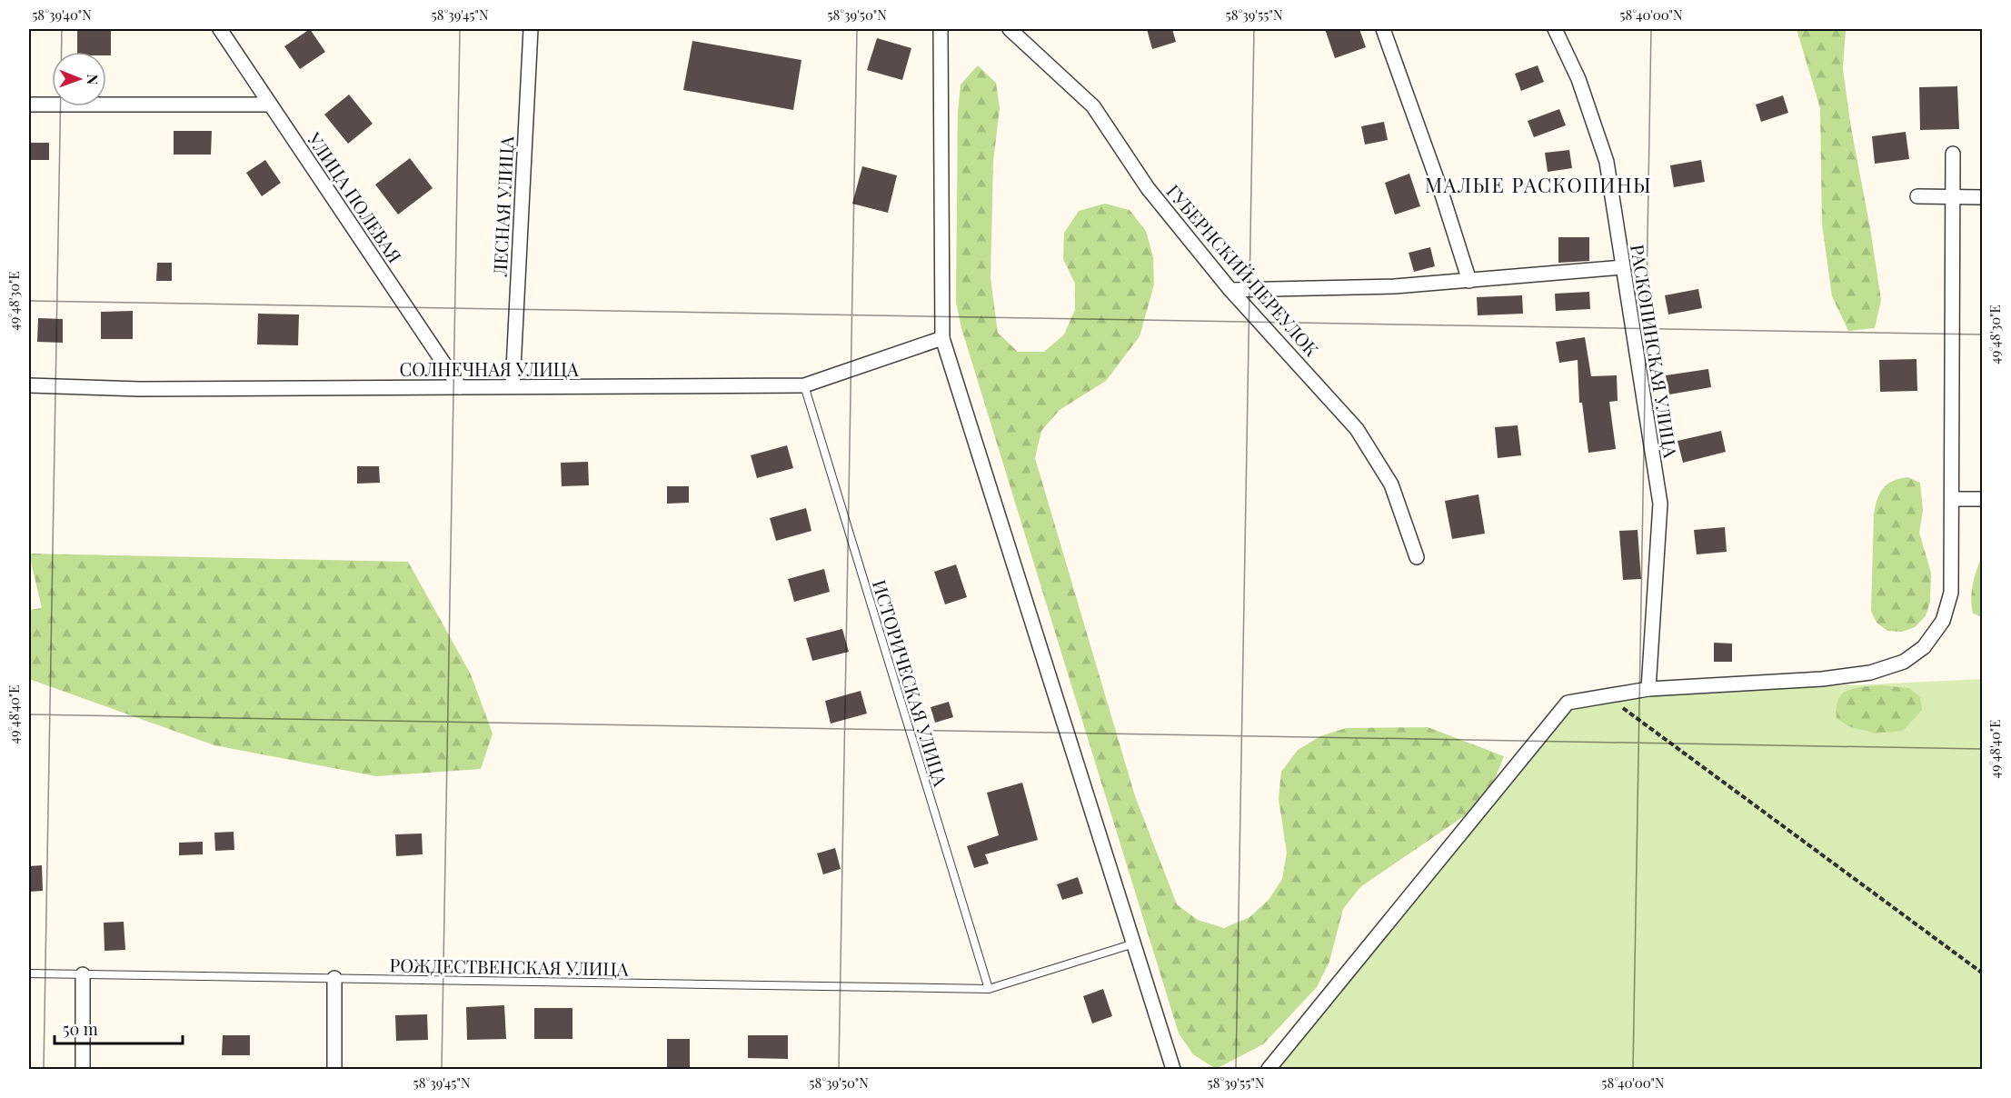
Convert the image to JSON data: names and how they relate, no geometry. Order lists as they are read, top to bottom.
{
  "streets": {
    "street": [
      "УЛИЦА ПОЛЕВАЯ",
      "ЛЕСНАЯ УЛИЦА",
      "ГУБЕРНСКИЙ ПЕРЕУЛОК",
      "РАСКОПИНСКАЯ УЛИЦА",
      "СОЛНЕЧНАЯ УЛИЦА"
    ],
    "lane": ["ИСТОРИЧЕСКАЯ УЛИЦА", "РОЖДЕСТВЕНСКАЯ УЛИЦА"]
  },
  "crossings": [
    ["УЛИЦА ПОЛЕВАЯ", "СОЛНЕЧНАЯ УЛИЦА"],
    ["ЛЕСНАЯ УЛИЦА", "СОЛНЕЧНАЯ УЛИЦА"],
    ["СОЛНЕЧНАЯ УЛИЦА", "ИСТОРИЧЕСКАЯ УЛИЦА"],
    ["ИСТОРИЧЕСКАЯ УЛИЦА", "РОЖДЕСТВЕНСКАЯ УЛИЦА"]
  ],
  "districts": ["МАЛЫЕ РАСКОПИНЫ"],
  "scale_bar": "50 m",
  "north": "right",
  "coordinates": [
    "58°39'40\"N",
    "58°39'45\"N",
    "58°39'50\"N",
    "58°39'55\"N",
    "58°40'00\"N",
    "49°48'30\"E",
    "49°48'40\"E"
  ]
}
